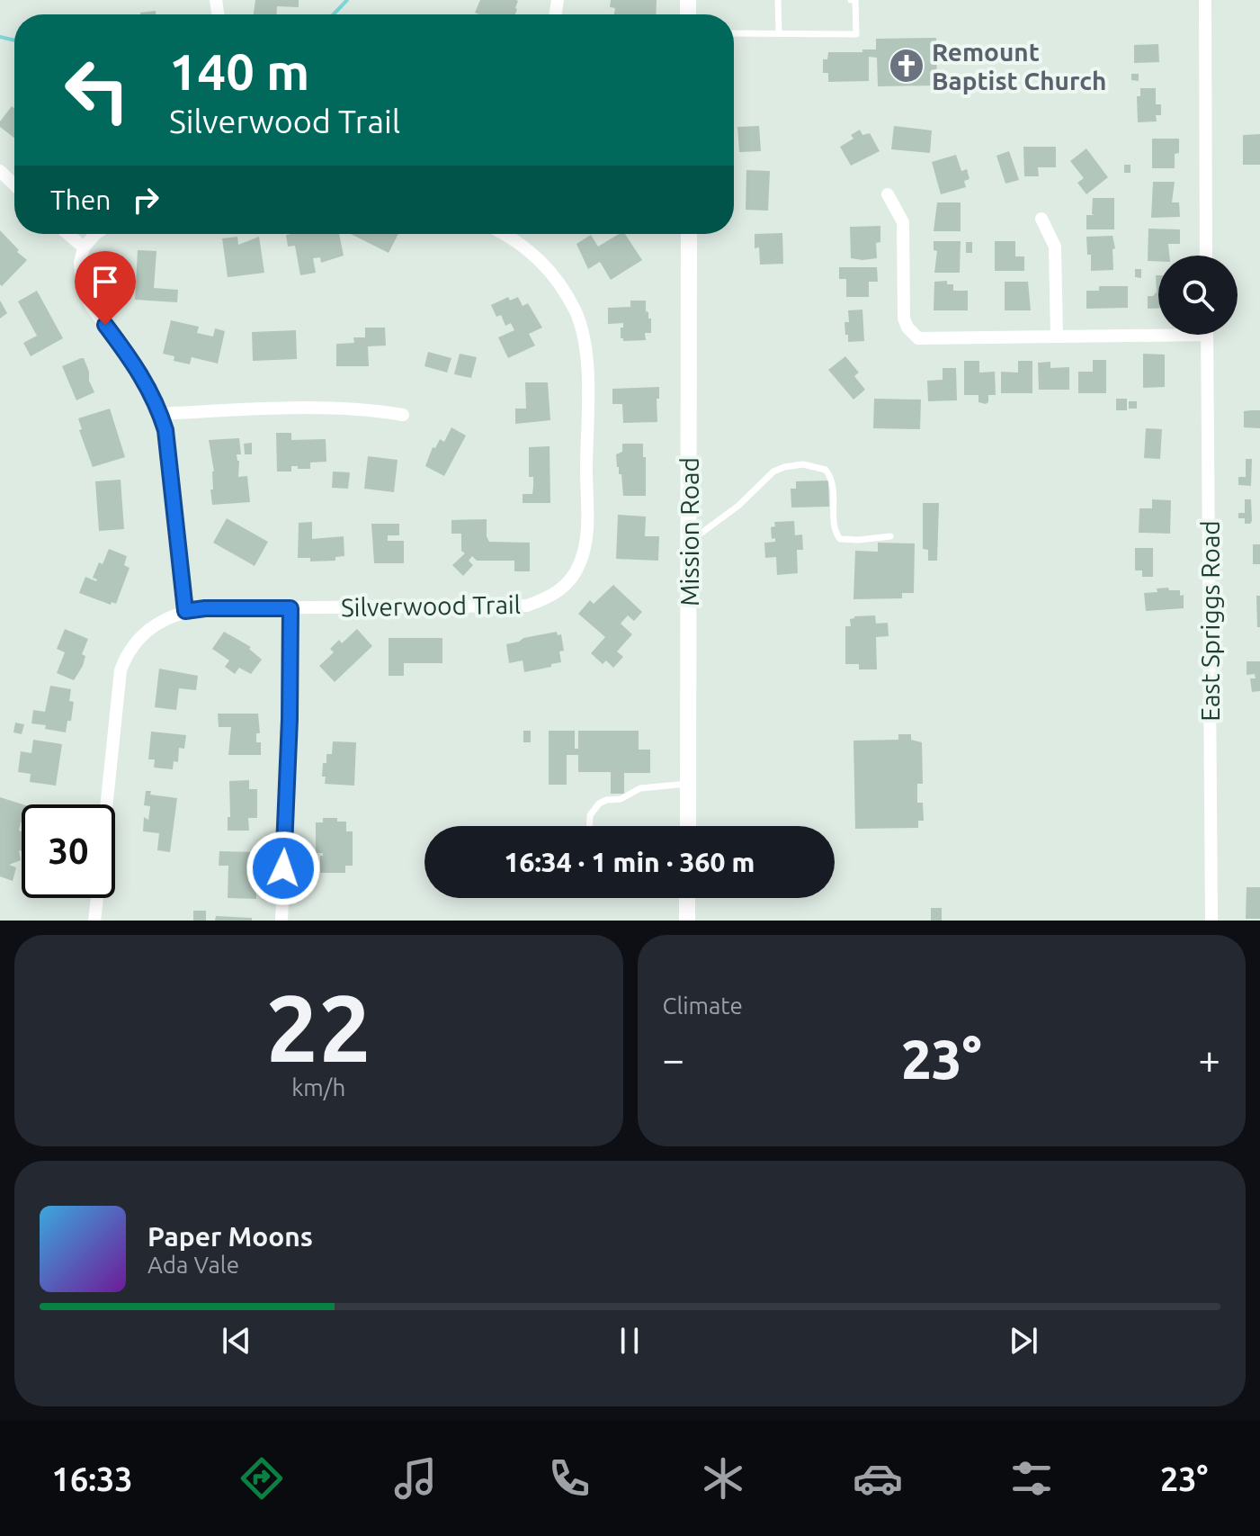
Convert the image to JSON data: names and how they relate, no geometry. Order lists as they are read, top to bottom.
{
  "streets": {
    "street": ["Mission Road", "Silverwood Trail", "East Spriggs Road"]
  },
  "places": {
    "church": ["Remount Baptist Church"]
  },
  "page": {
    "turn": ["140 m", "Silverwood Trail"],
    "then": "Then",
    "limit": "30",
    "trip": "16:34 · 1 min · 360 m",
    "tile": [
      ["22", "km/h"],
      "Climate"
    ],
    "heat": ["−", "23°", "+"],
    "song": ["Paper Moons", "Ada Vale"],
    "tabs": ["16:33", "23°"]
  }
}
